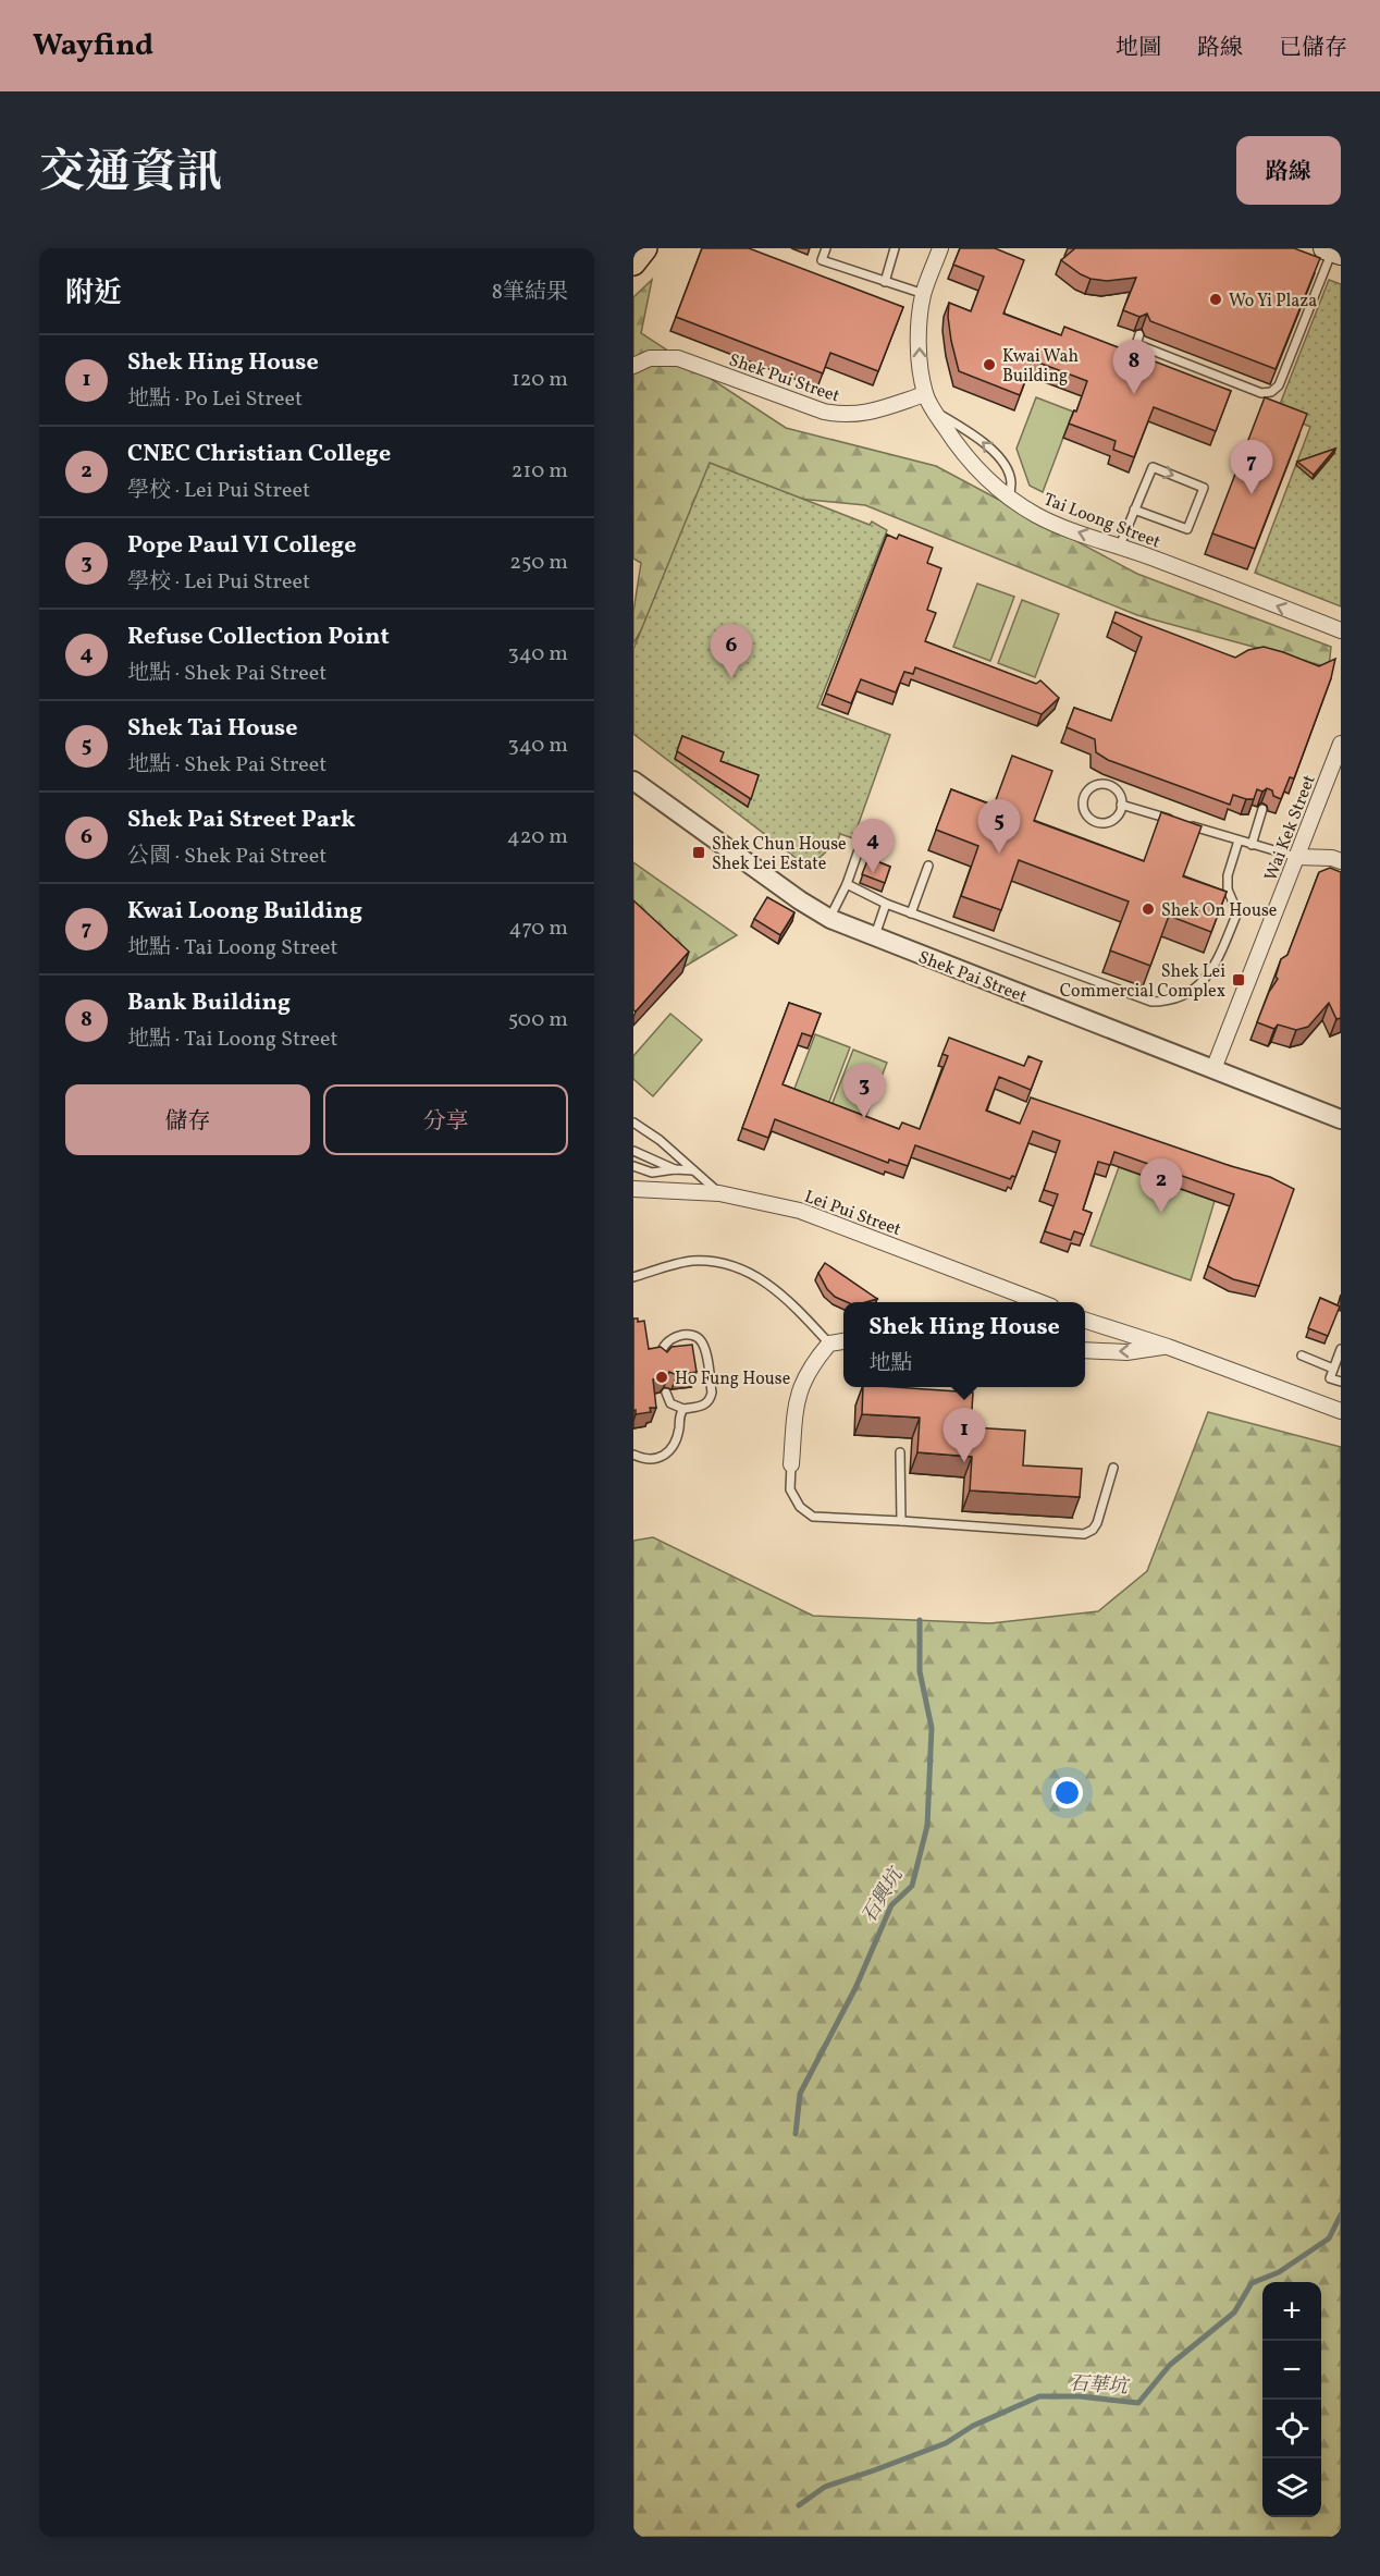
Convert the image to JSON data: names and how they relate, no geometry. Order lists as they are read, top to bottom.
{
  "streets": {
    "street": [
      "Shek Pui Street",
      "Tai Loong Street",
      "Wai Kek Street",
      "Shek Pai Street",
      "Lei Pui Street"
    ]
  },
  "crossings": [
    ["Shek Pui Street", "Tai Loong Street"],
    ["Wai Kek Street", "Shek Pai Street"]
  ],
  "one_way": ["Tai Loong Street"],
  "water": ["石興坑", "石華坑"],
  "places": {
    "other": [
      "Wo Yi Plaza",
      "Kwai Wah Building",
      "Shek On House",
      "Ho Fung House"
    ],
    "transit": ["Shek Chun House Shek Lei Estate", "Shek Lei Commercial Complex"]
  },
  "page": {
    "header": "Wayfind",
    "nav": ["地圖", "路線", "已儲存"],
    "title": "交通資訊",
    "buttons": [
      "路線",
      ["儲存", "分享"]
    ],
    "heading": ["附近", "8筆結果"],
    "list": [
      {
        "mark": "1",
        "name": "Shek Hing House",
        "note": "地點 · Po Lei Street",
        "value": "120 m"
      },
      {
        "mark": "2",
        "name": "CNEC Christian College",
        "note": "學校 · Lei Pui Street",
        "value": "210 m"
      },
      {
        "mark": "3",
        "name": "Pope Paul VI College",
        "note": "學校 · Lei Pui Street",
        "value": "250 m"
      },
      {
        "mark": "4",
        "name": "Refuse Collection Point",
        "note": "地點 · Shek Pai Street",
        "value": "340 m"
      },
      {
        "mark": "5",
        "name": "Shek Tai House",
        "note": "地點 · Shek Pai Street",
        "value": "340 m"
      },
      {
        "mark": "6",
        "name": "Shek Pai Street Park",
        "note": "公園 · Shek Pai Street",
        "value": "420 m"
      },
      {
        "mark": "7",
        "name": "Kwai Loong Building",
        "note": "地點 · Tai Loong Street",
        "value": "470 m"
      },
      {
        "mark": "8",
        "name": "Bank Building",
        "note": "地點 · Tai Loong Street",
        "value": "500 m"
      }
    ],
    "pins": [
      "8",
      "7",
      "6",
      "5",
      "4",
      "3",
      "2",
      "1"
    ],
    "popup": ["Shek Hing House", "地點"],
    "map_buttons": ["+", "−"]
  }
}
